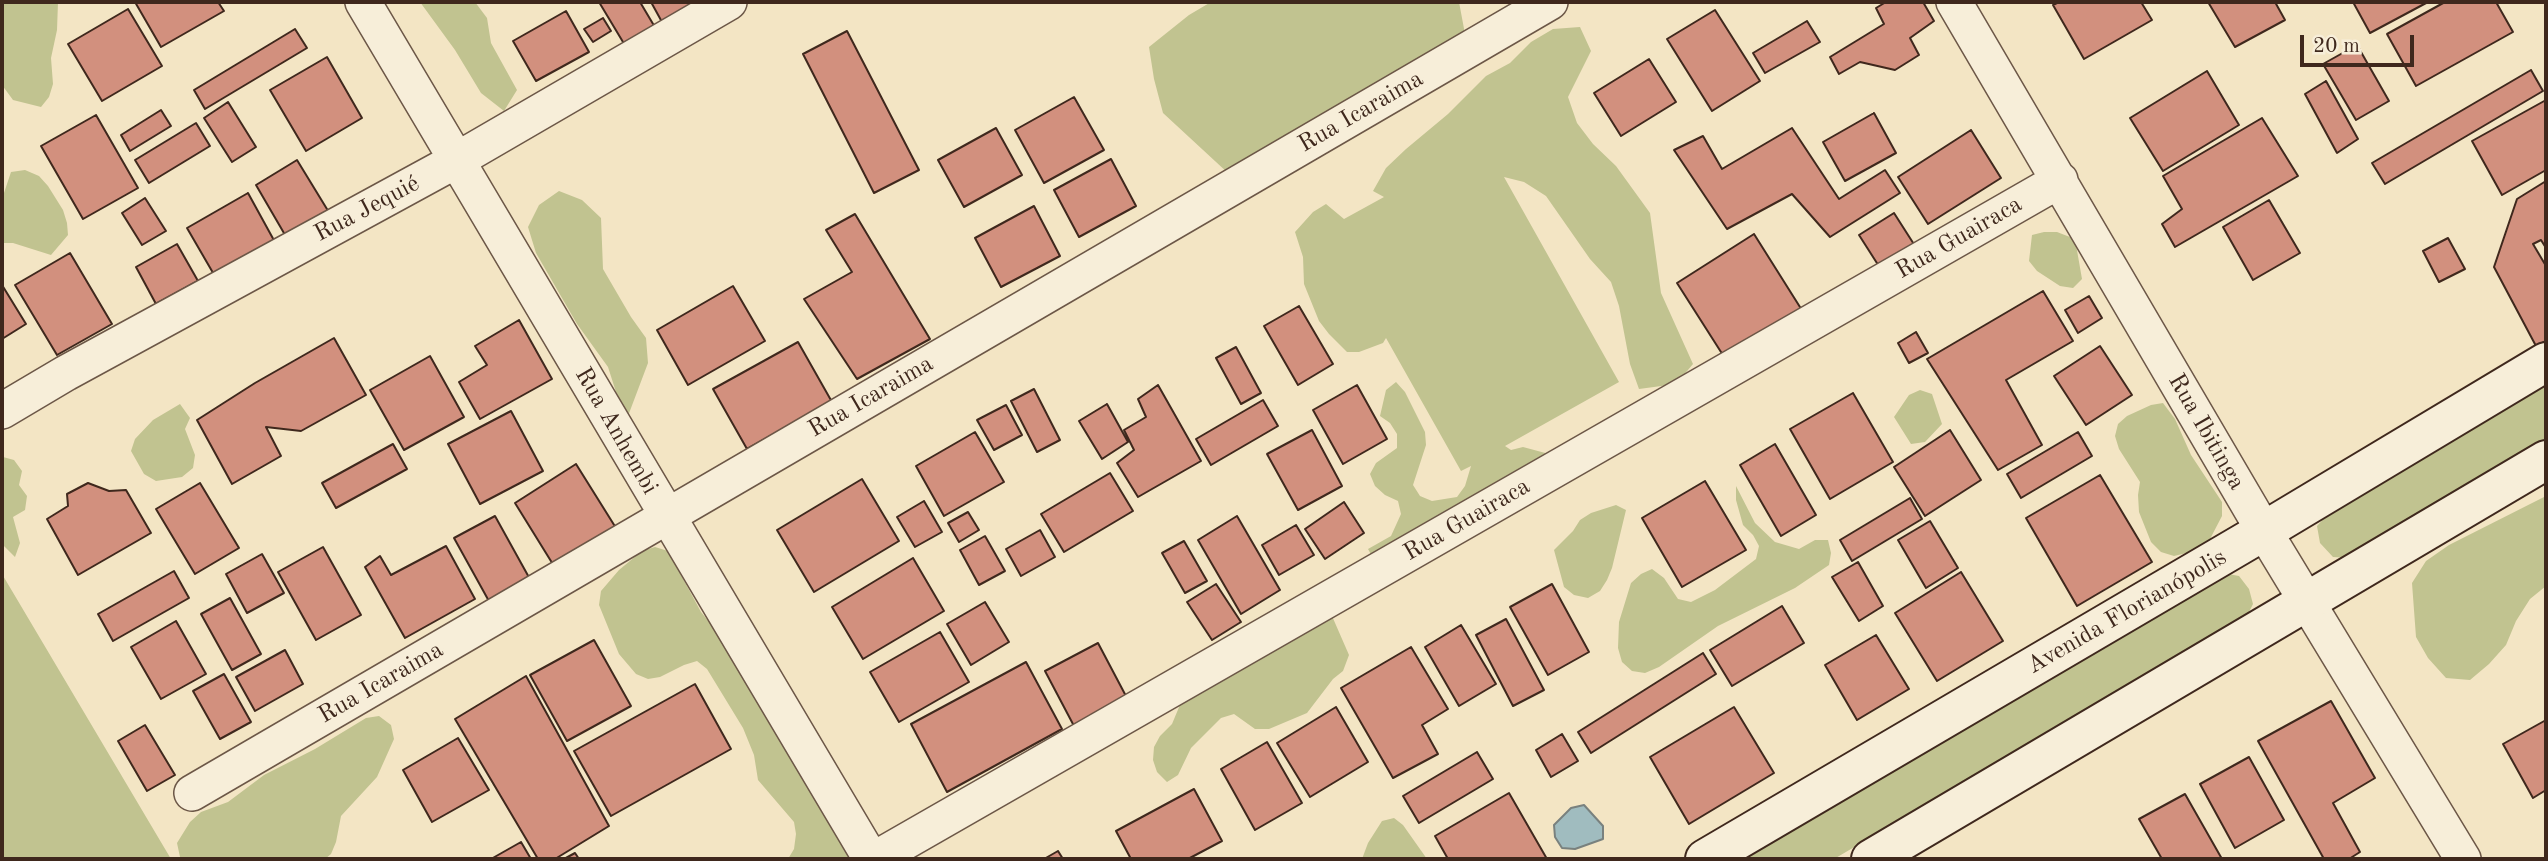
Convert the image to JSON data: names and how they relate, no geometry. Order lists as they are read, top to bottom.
{
  "streets": {
    "street": [
      "Rua Icaraima",
      "Rua Jequié",
      "Rua Guairaca",
      "Rua Anhembi",
      "Rua Ibitinga",
      "Avenida Florianópolis"
    ]
  },
  "crossings": [
    ["Rua Icaraima", "Rua Anhembi"],
    ["Rua Jequié", "Rua Anhembi"],
    ["Rua Guairaca", "Rua Anhembi"],
    ["Rua Guairaca", "Rua Ibitinga"],
    ["Rua Ibitinga", "Avenida Florianópolis"]
  ],
  "scale_bar": "20 m"
}
